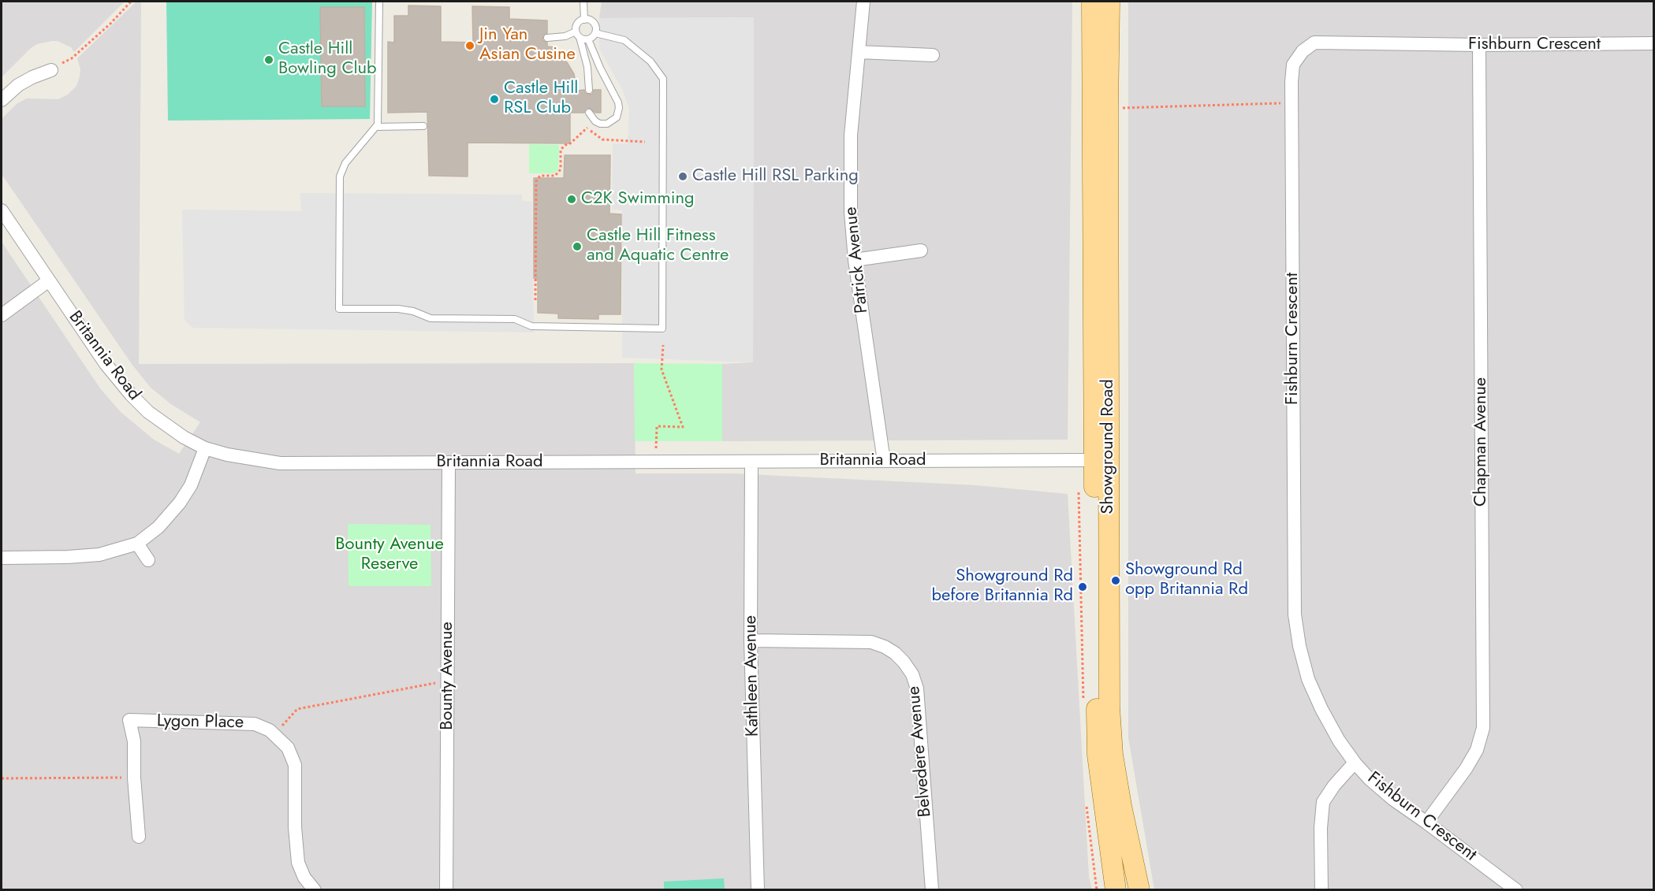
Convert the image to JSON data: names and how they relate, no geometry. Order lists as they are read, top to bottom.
{
  "streets": {
    "main road": ["Showground Road"],
    "street": [
      "Fishburn Crescent",
      "Patrick Avenue",
      "Britannia Road",
      "Chapman Avenue",
      "Bounty Avenue",
      "Kathleen Avenue",
      "Lygon Place",
      "Belvedere Avenue"
    ]
  },
  "crossings": [
    ["Fishburn Crescent", "Chapman Avenue"],
    ["Patrick Avenue", "Britannia Road"],
    ["Britannia Road", "Showground Road"],
    ["Britannia Road", "Bounty Avenue"],
    ["Britannia Road", "Kathleen Avenue"],
    ["Kathleen Avenue", "Belvedere Avenue"]
  ],
  "parks": ["Bounty Avenue Reserve"],
  "places": [
    "Jin Yan Asian Cusine",
    "Castle Hill Bowling Club",
    "Castle Hill RSL Club",
    "Castle Hill RSL Parking",
    "C2K Swimming",
    "Castle Hill Fitness and Aquatic Centre",
    "Showground Rd opp Britannia Rd",
    "Showground Rd before Britannia Rd"
  ]
}
